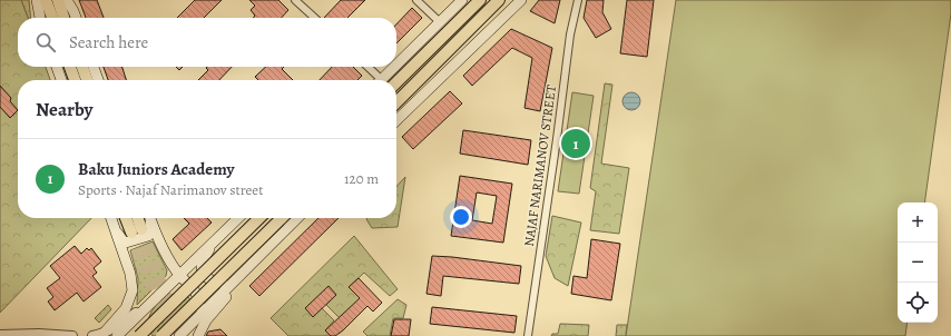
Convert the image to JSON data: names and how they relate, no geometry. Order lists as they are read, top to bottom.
{
  "streets": {
    "street": ["NAJAF NARIMANOV STREET"]
  },
  "page": {
    "search": "Search here",
    "heading": "Nearby",
    "pins": "1",
    "list": [
      {
        "mark": "1",
        "name": "Baku Juniors Academy",
        "note": "Sports · Najaf Narimanov street",
        "value": "120 m"
      }
    ],
    "map_buttons": ["+", "−"]
  }
}
